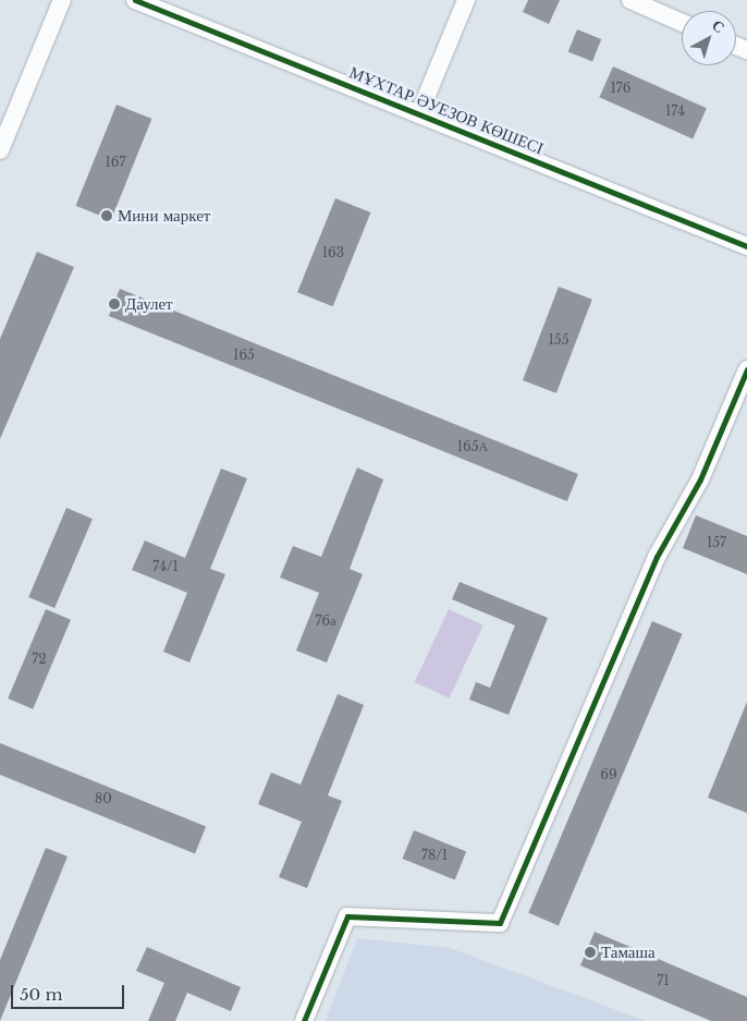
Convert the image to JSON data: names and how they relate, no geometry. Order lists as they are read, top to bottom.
{
  "streets": {
    "street": ["МҰХТАР ӘУЕЗОВ КӨШЕСІ"]
  },
  "places": ["Мини маркет", "Даулет", "Тамаша"],
  "house_numbers": [
    "176",
    "174",
    "167",
    "163",
    "155",
    "165",
    "165А",
    "157",
    "74/1",
    "76а",
    "72",
    "69",
    "80",
    "78/1",
    "71"
  ],
  "scale_bar": "50 m",
  "north": "top right"
}
